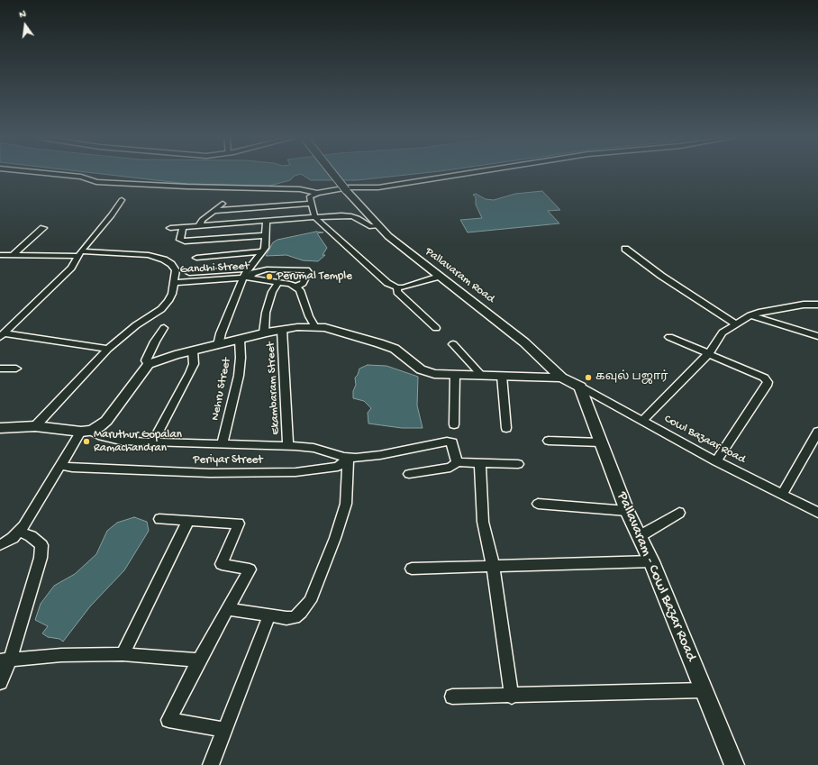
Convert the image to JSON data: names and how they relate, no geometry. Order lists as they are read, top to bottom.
{
  "streets": {
    "street": [
      "Gandhi Street",
      "Pallavaram Road",
      "Ekambaram Street",
      "Nehru Street",
      "Cowl Bazaar Road",
      "Periyar Street",
      "Pallavaram - Cowl Bazar Road"
    ]
  },
  "crossings": [
    ["Cowl Bazaar Road", "Pallavaram - Cowl Bazar Road"]
  ],
  "places": ["Perumal Temple", "கவுல் பஜார்", "Maruthur Gopalan Ramachandran"],
  "north": "top"
}
